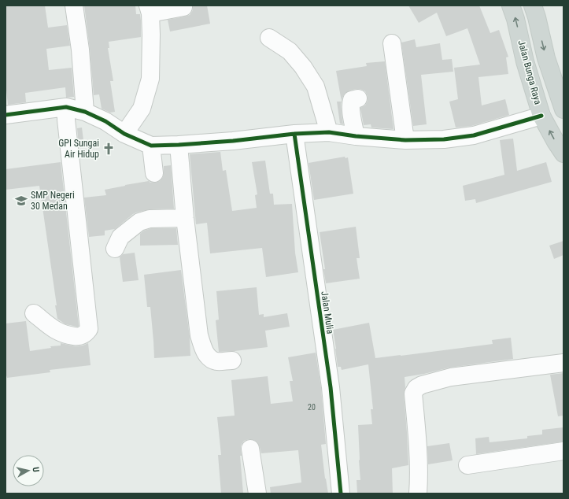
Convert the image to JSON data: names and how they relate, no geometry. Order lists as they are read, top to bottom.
{
  "streets": {
    "main road": ["Jalan Bunga Raya"],
    "street": ["Jalan Mulia"]
  },
  "places": {
    "church": ["GPI Sungai Air Hidup"],
    "school or university": ["SMP Negeri 30 Medan"]
  },
  "house_numbers": ["20"],
  "north": "right"
}
